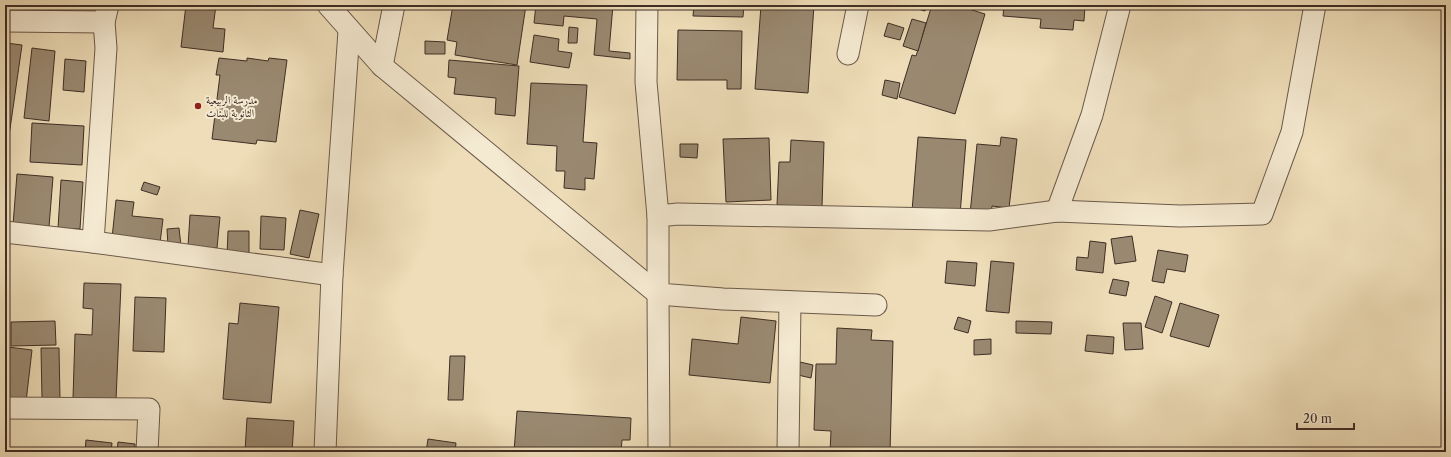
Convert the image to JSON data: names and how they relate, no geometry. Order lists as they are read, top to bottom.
{
  "places": ["مدرسة الربيعية الثانوية للبنات"],
  "scale_bar": "20 m"
}
